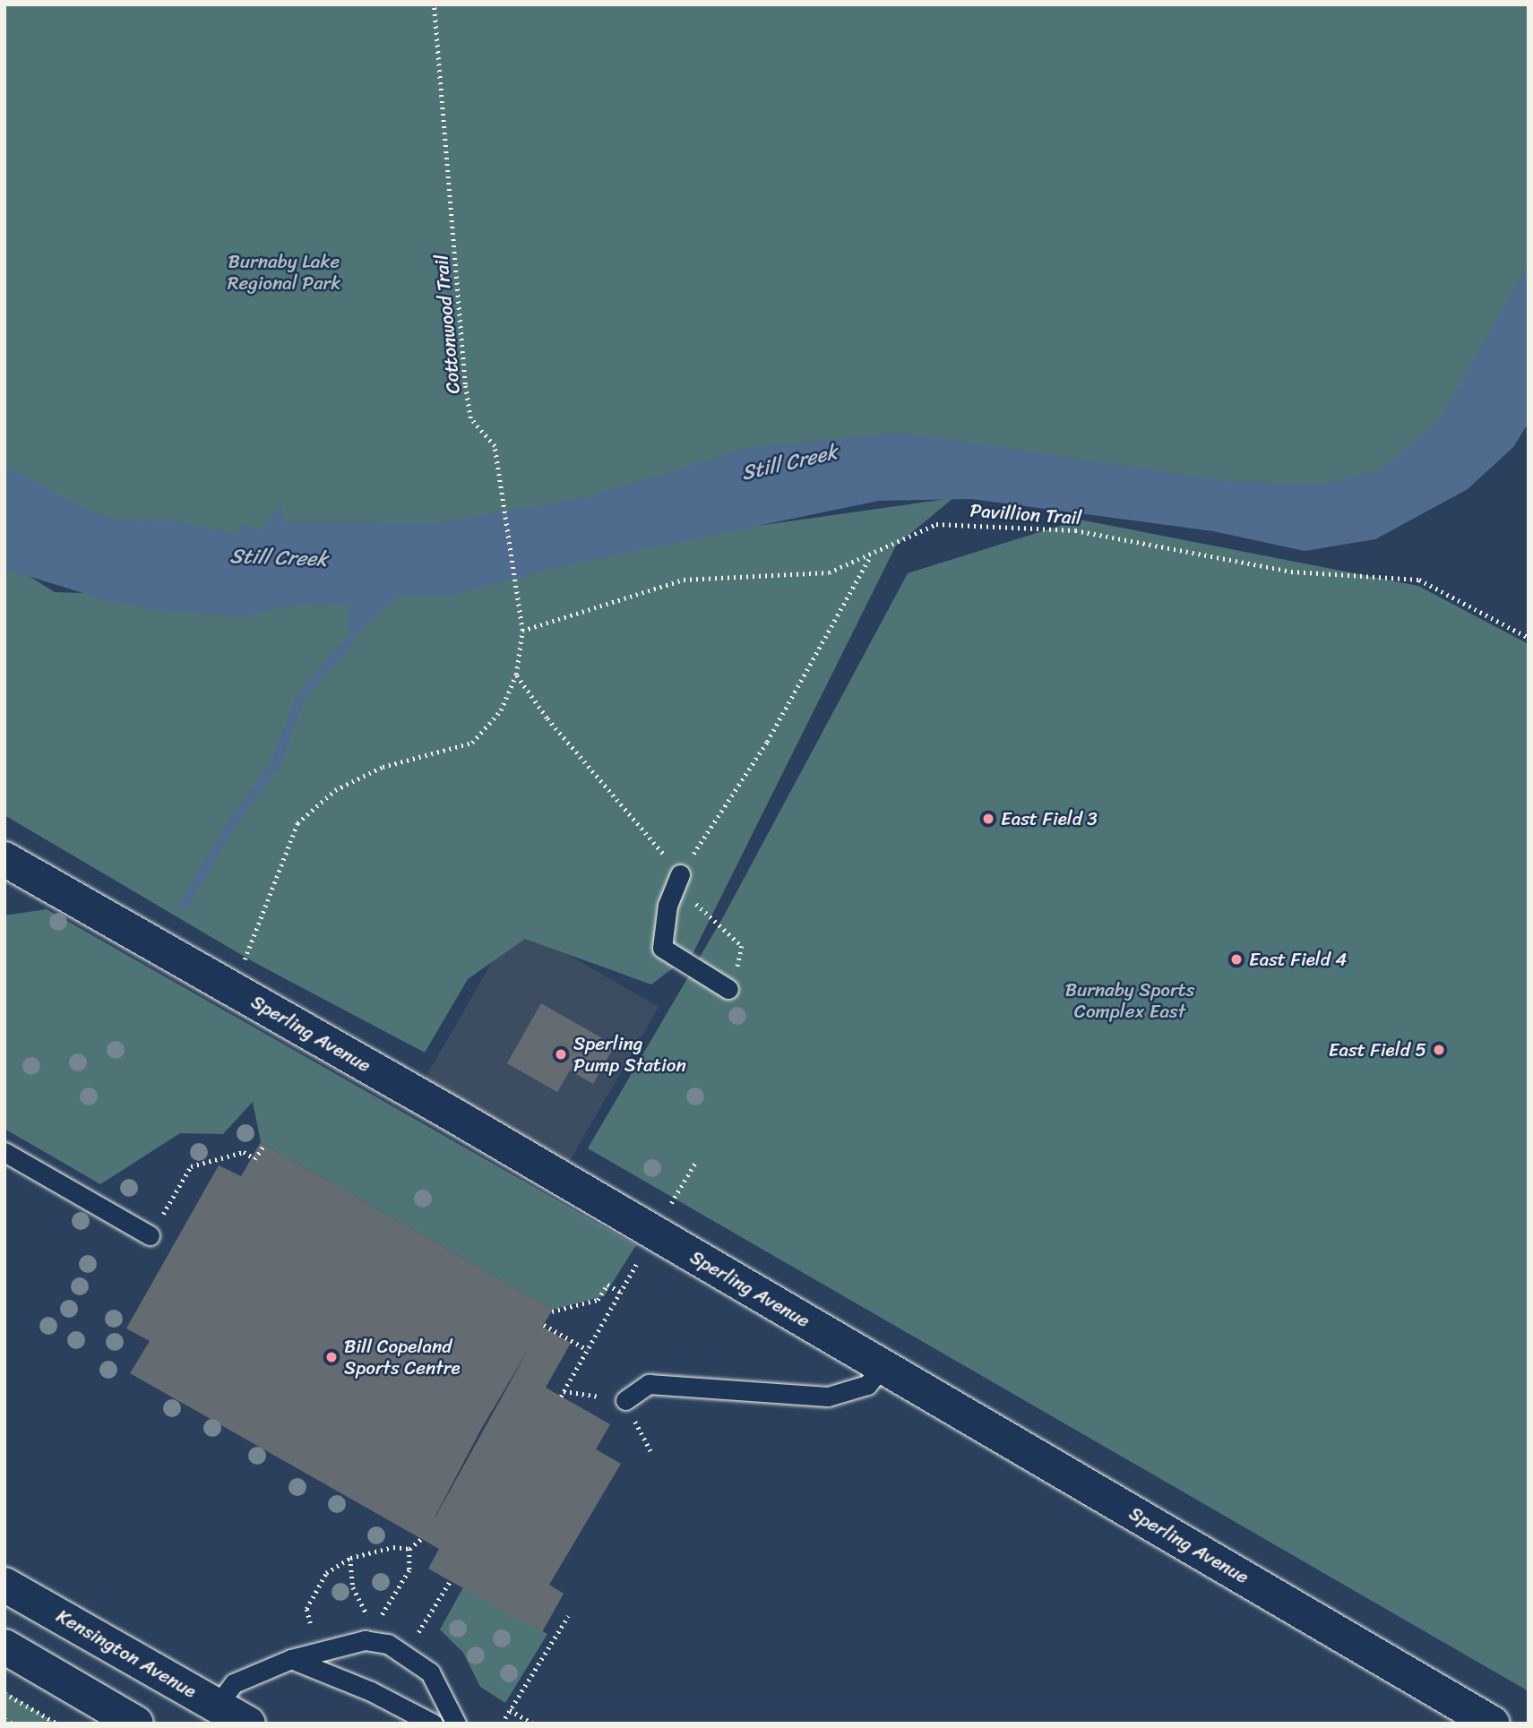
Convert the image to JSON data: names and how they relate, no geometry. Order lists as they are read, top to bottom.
{
  "streets": {
    "street": ["Sperling Avenue", "Kensington Avenue"],
    "path": ["Cottonwood Trail", "Pavillion Trail"]
  },
  "crossings": [
    ["Cottonwood Trail", "Pavillion Trail"],
    ["Cottonwood Trail", "Sperling Avenue"]
  ],
  "water": ["Still Creek"],
  "parks": ["Burnaby Lake Regional Park", "Burnaby Sports Complex East"],
  "places": [
    "East Field 3",
    "East Field 4",
    "East Field 5",
    "Sperling Pump Station",
    "Bill Copeland Sports Centre"
  ]
}
